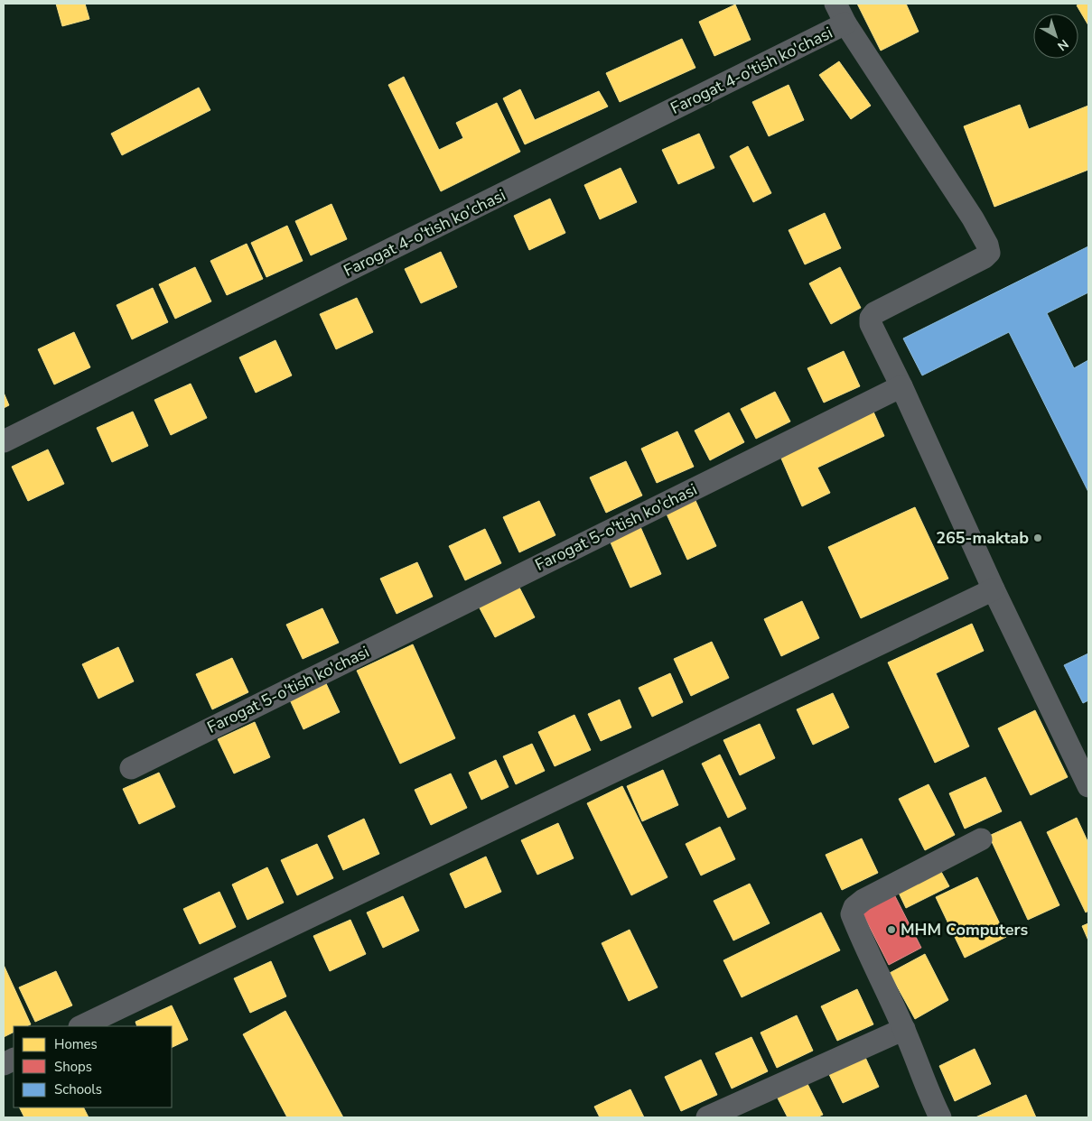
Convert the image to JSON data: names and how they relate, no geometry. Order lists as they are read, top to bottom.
{
  "streets": {
    "street": ["Farogat 4-o'tish ko'chasi", "Farogat 5-o'tish ko'chasi"]
  },
  "places": ["265-maktab", "MHM Computers"],
  "legend": ["Homes", "Shops", "Schools"],
  "north": "bottom right"
}
